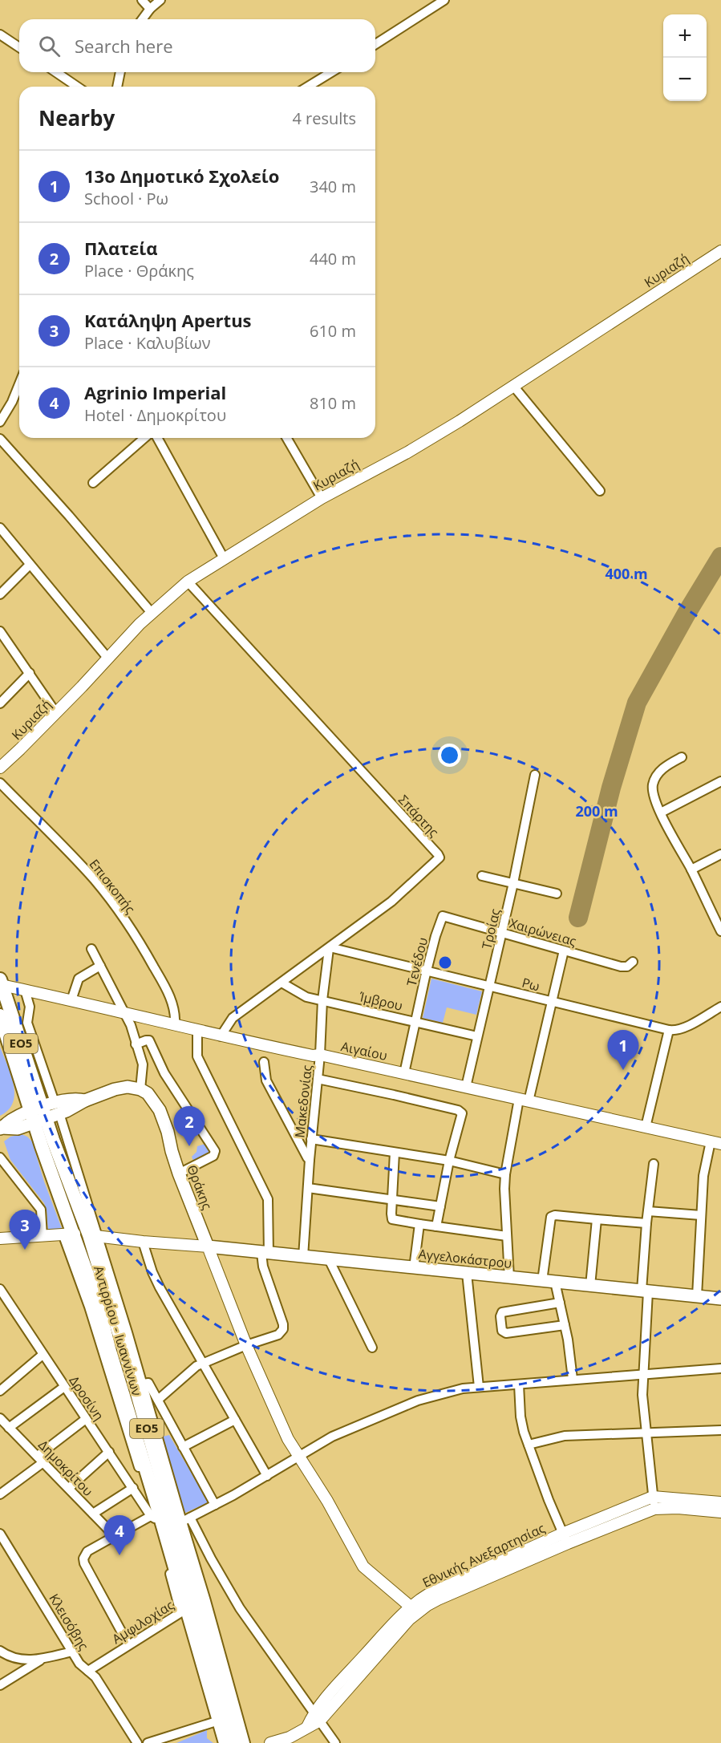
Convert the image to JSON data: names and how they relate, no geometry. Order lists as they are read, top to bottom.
{
  "streets": {
    "main road": [
      "ΕΟ5",
      "Θράκης",
      "Αγγελοκάστρου",
      "Αντιρρίου - Ιωαννίνων"
    ],
    "street": [
      "Κυριαζή",
      "Σπάρτης",
      "Επισκοπής",
      "Τροίας",
      "Χαιρώνειας",
      "Τενέδου",
      "Ρω",
      "Ίμβρου",
      "Αιγαίου",
      "Μακεδονίας",
      "Δροσίνη",
      "Δημοκρίτου",
      "Εθνικής Ανεξαρτησίας",
      "Κλεισόβης",
      "Αμφιλοχίας"
    ]
  },
  "crossings": [
    ["Κυριαζή", "Σπάρτης"],
    ["Σπάρτης", "Ρω"],
    ["Σπάρτης", "Ίμβρου"],
    ["Σπάρτης", "Αιγαίου"],
    ["Σπάρτης", "Μακεδονίας"],
    ["Επισκοπής", "Αιγαίου"],
    ["Τροίας", "Χαιρώνειας"],
    ["Τροίας", "Ρω"],
    ["Τροίας", "Ίμβρου"],
    ["Τροίας", "Αιγαίου"],
    ["Χαιρώνειας", "Τενέδου"],
    ["Τενέδου", "Ρω"],
    ["Τενέδου", "Ίμβρου"],
    ["Τενέδου", "Αιγαίου"],
    ["Ρω", "Μακεδονίας"],
    ["Ίμβρου", "Μακεδονίας"],
    ["Αιγαίου", "Μακεδονίας"],
    ["Αιγαίου", "Αντιρρίου - Ιωαννίνων"],
    ["Μακεδονίας", "Αγγελοκάστρου"],
    ["Θράκης", "Αγγελοκάστρου"],
    ["Αντιρρίου - Ιωαννίνων", "Αμφιλοχίας"],
    ["Κλεισόβης", "Αμφιλοχίας"]
  ],
  "page": {
    "map_buttons": ["+", "−"],
    "search": "Search here",
    "heading": ["Nearby", "4 results"],
    "list": [
      {
        "mark": "1",
        "name": "13ο Δημοτικό Σχολείο",
        "note": "School · Ρω",
        "value": "340 m"
      },
      {
        "mark": "2",
        "name": "Πλατεία",
        "note": "Place · Θράκης",
        "value": "440 m"
      },
      {
        "mark": "3",
        "name": "Κατάληψη Apertus",
        "note": "Place · Καλυβίων",
        "value": "610 m"
      },
      {
        "mark": "4",
        "name": "Agrinio Imperial",
        "note": "Hotel · Δημοκρίτου",
        "value": "810 m"
      }
    ],
    "pins": [
      "1",
      "2",
      "3",
      "4"
    ]
  },
  "rings": ["400 m", "200 m"]
}
